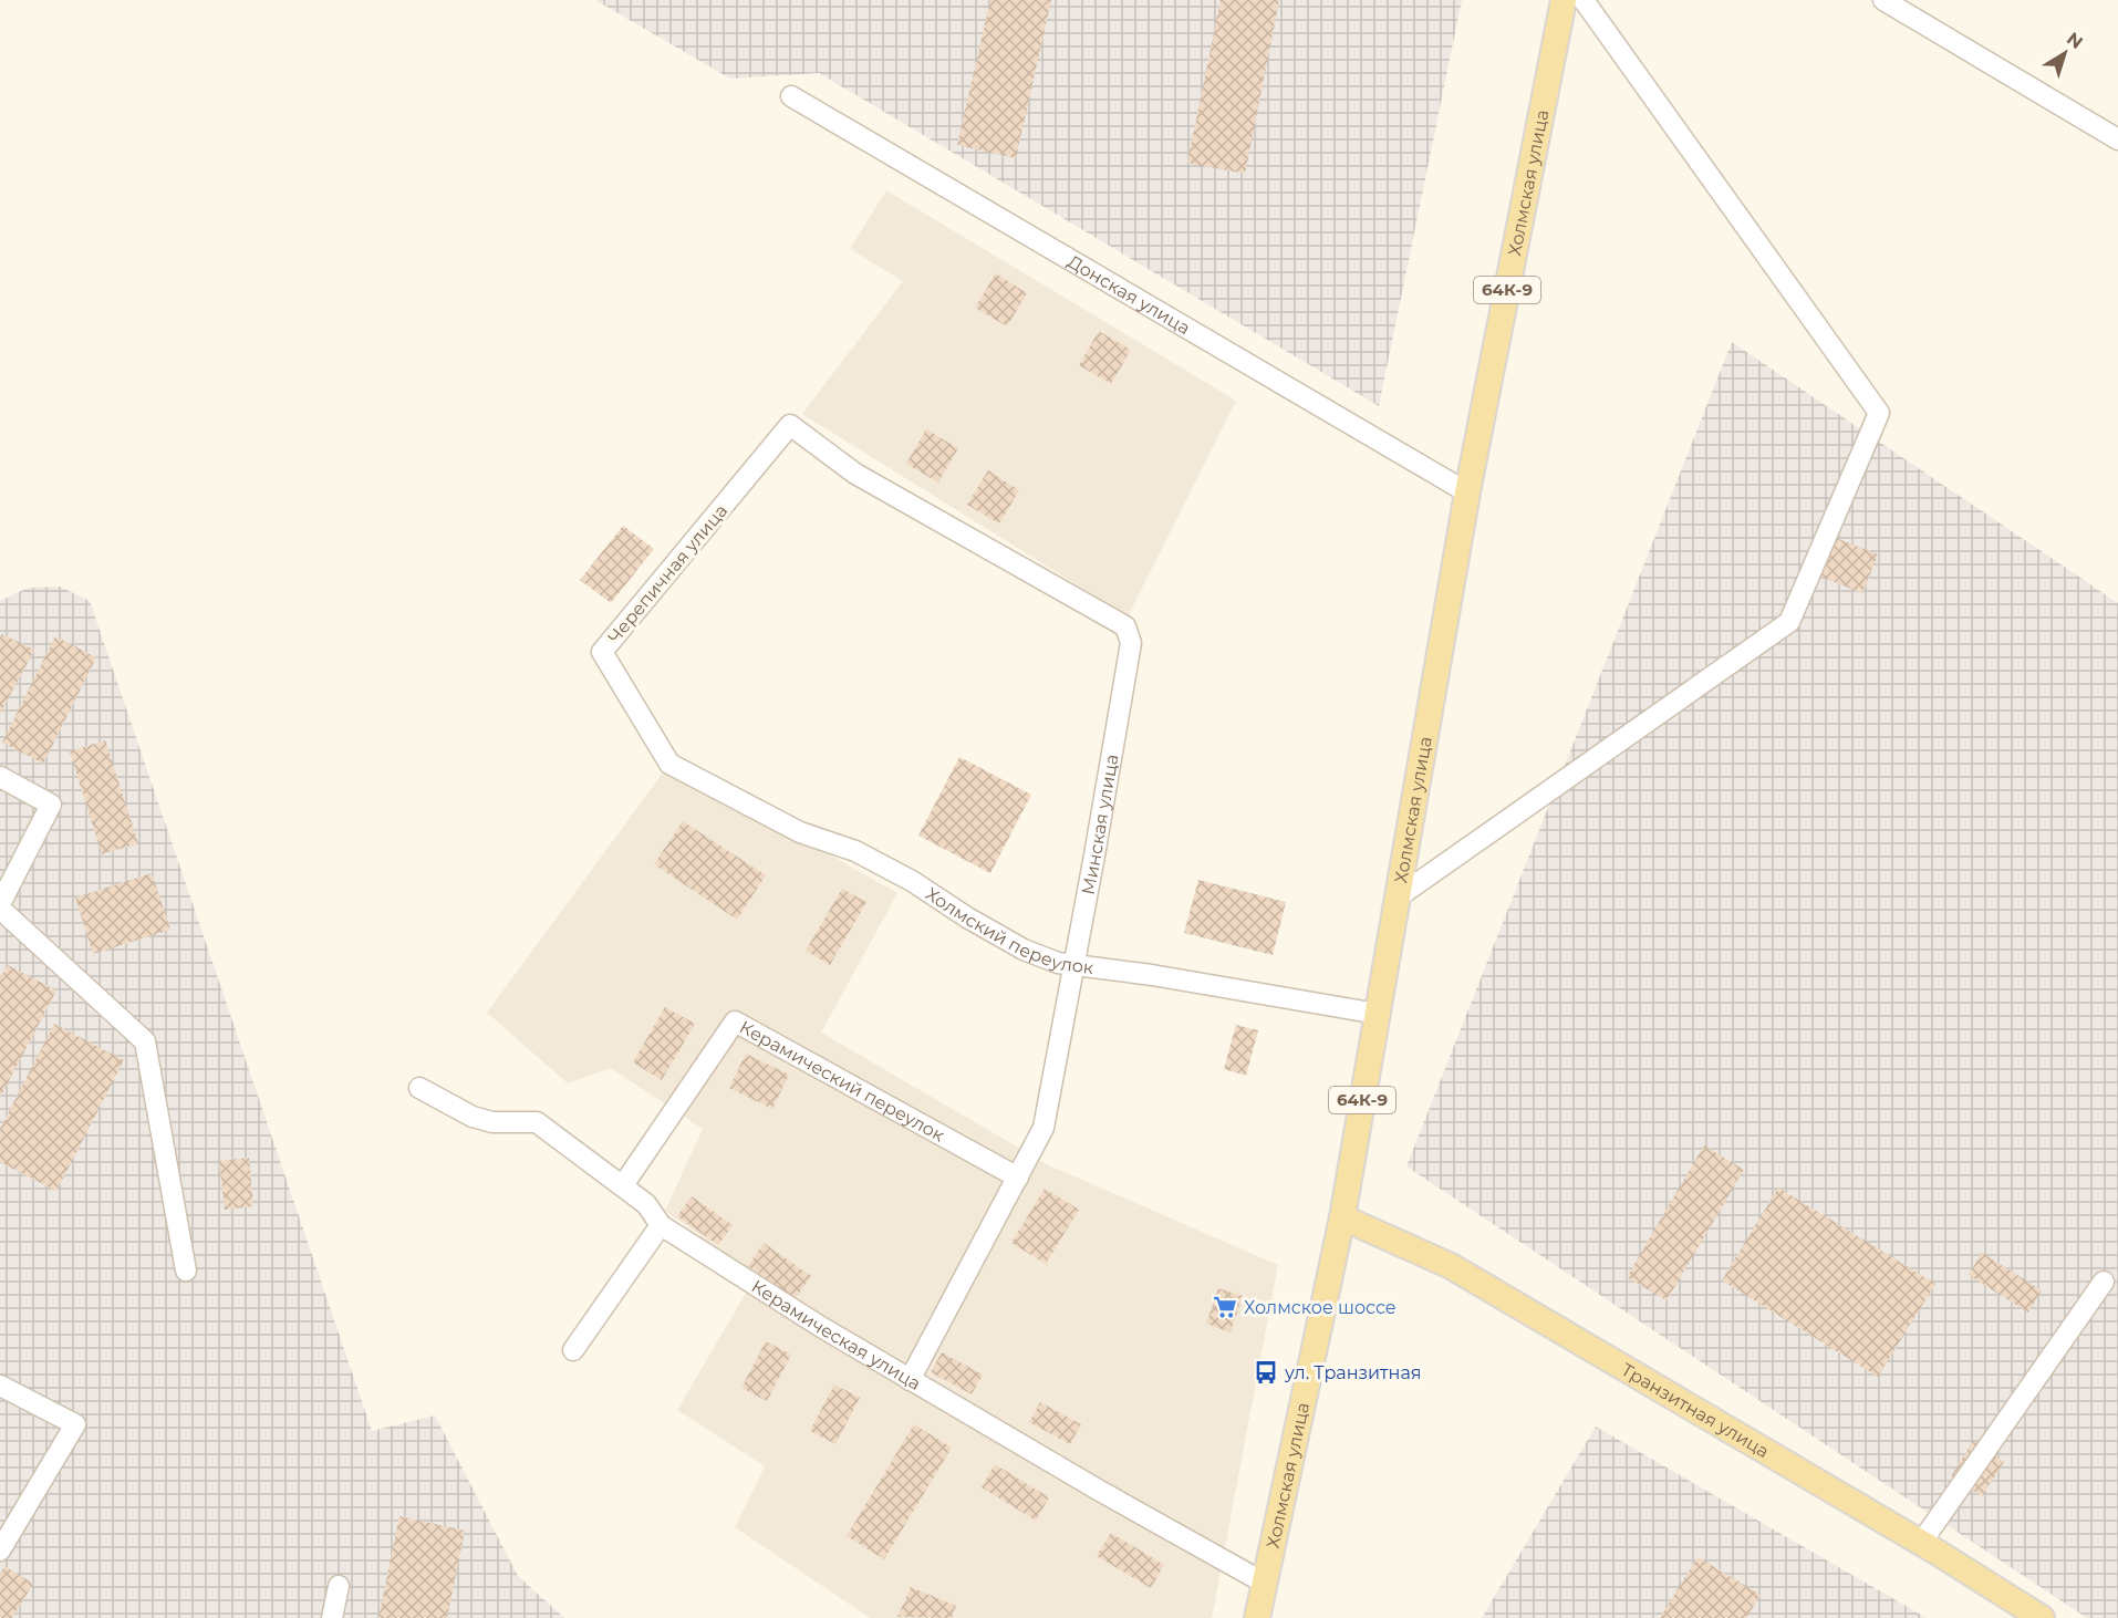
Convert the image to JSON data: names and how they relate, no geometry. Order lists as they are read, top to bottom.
{
  "streets": {
    "main road": ["Холмская улица", "64К-9", "Транзитная улица"],
    "street": [
      "Донская улица",
      "Черепичная улица",
      "Минская улица",
      "Холмский переулок",
      "Керамический переулок",
      "Керамическая улица"
    ]
  },
  "crossings": [
    ["Холмская улица", "Донская улица"],
    ["Холмская улица", "Холмский переулок"],
    ["Холмская улица", "Керамическая улица"],
    ["Холмская улица", "Транзитная улица"],
    ["Черепичная улица", "Минская улица"],
    ["Черепичная улица", "Холмский переулок"],
    ["Минская улица", "Холмский переулок"],
    ["Минская улица", "Керамический переулок"],
    ["Минская улица", "Керамическая улица"],
    ["Керамический переулок", "Керамическая улица"]
  ],
  "places": {
    "supermarket": ["Холмское шоссе"],
    "bus stop": ["ул. Транзитная"]
  },
  "north": "top right"
}
